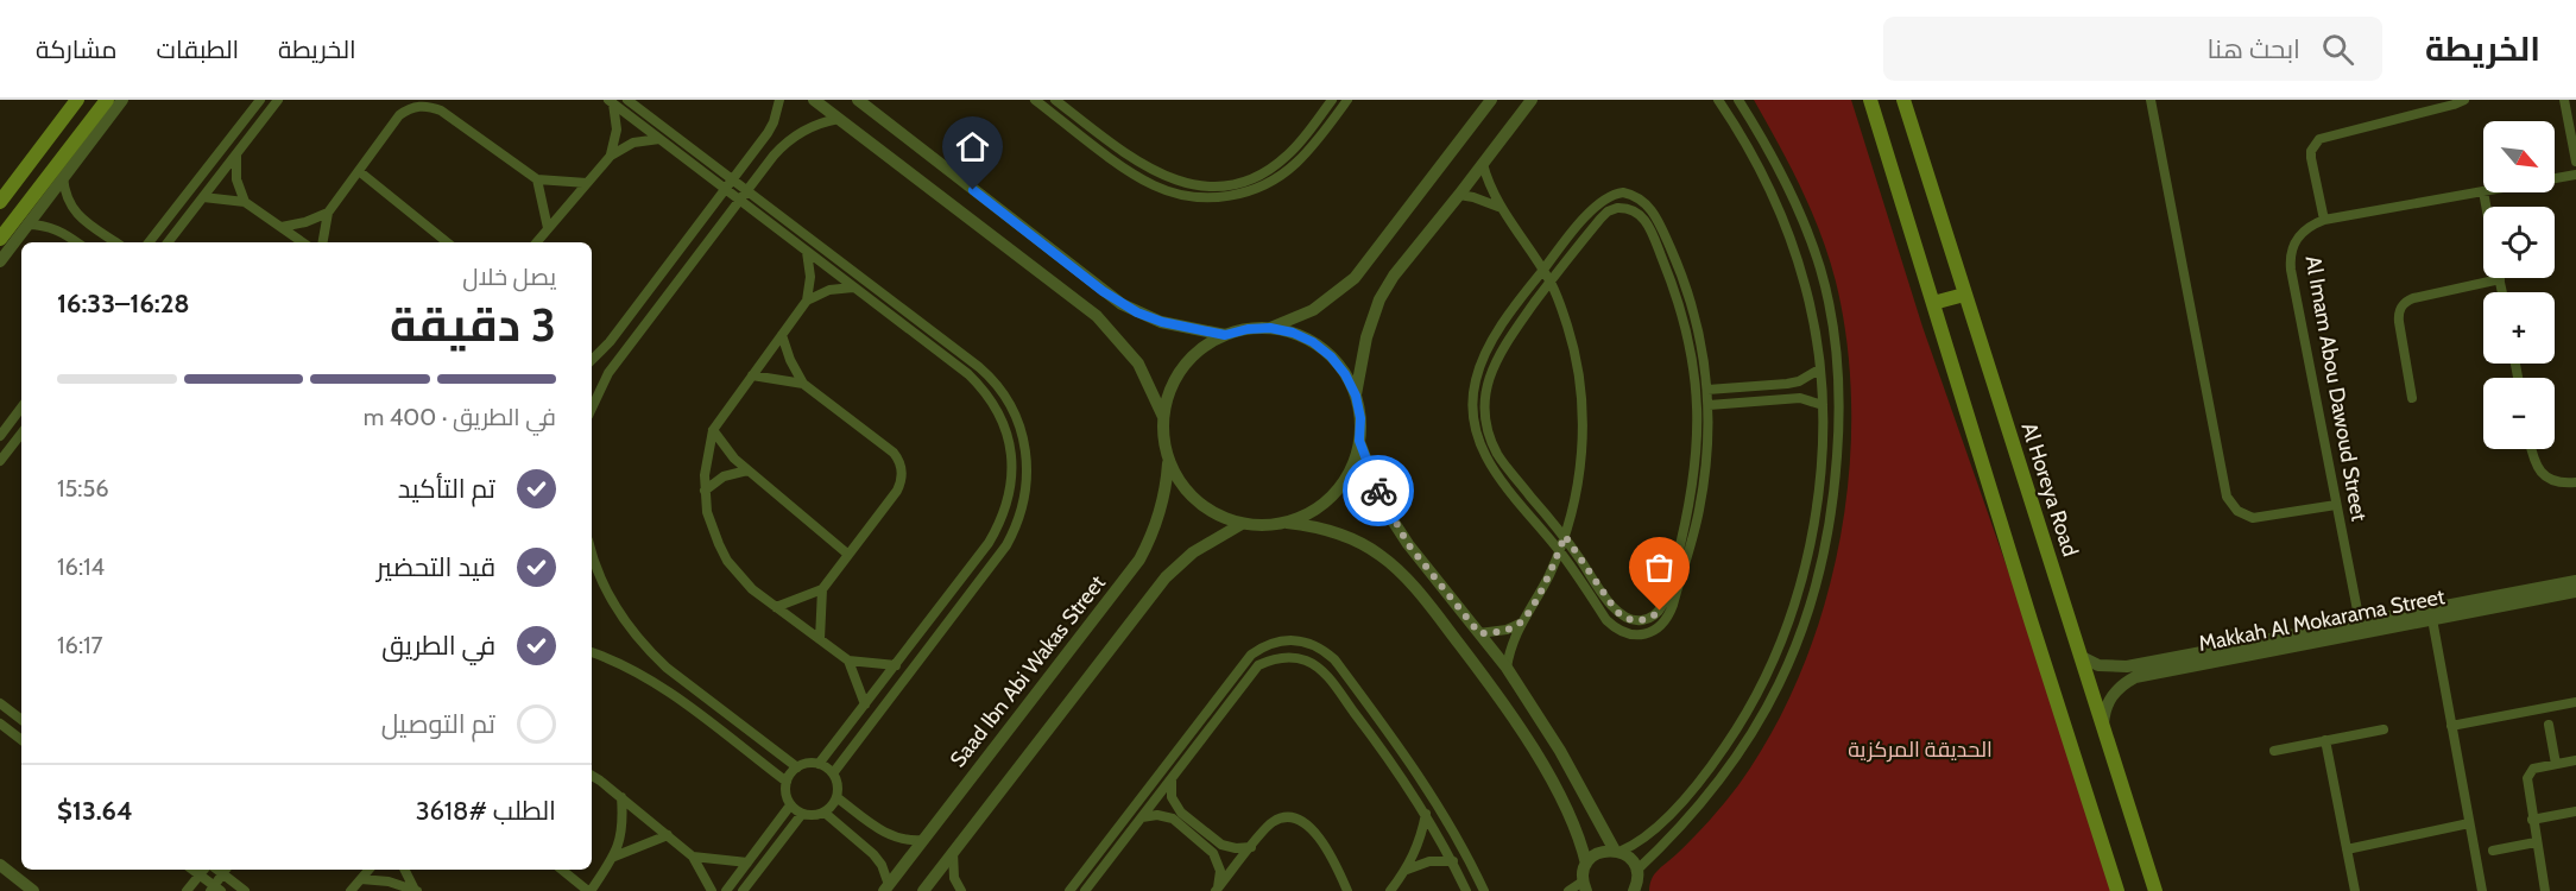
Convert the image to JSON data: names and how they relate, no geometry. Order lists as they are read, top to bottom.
{
  "streets": {
    "main road": ["Al Horeya Road"],
    "street": ["Al Imam Abou Dawoud Street", "Makkah Al Mokarama Street", "Saad Ibn Abi Wakas Street"]
  },
  "crossings": [
    ["Al Imam Abou Dawoud Street", "Makkah Al Mokarama Street"],
    ["Al Horeya Road", "Makkah Al Mokarama Street"]
  ],
  "parks": ["الحديقة المركزية"],
  "north": "bottom right",
  "page": {
    "header": "الخريطة",
    "search": "ابحث هنا",
    "nav": ["الخريطة", "الطبقات", "مشاركة"],
    "map_buttons": ["+", "−"],
    "heading": ["3 دقيقة", "يصل خلال", "16:28–16:33"],
    "panel": ["الطلب #3618", "$13.64"],
    "bar": "في الطريق · 400 m",
    "list": [
      ["تم التأكيد", "15:56"],
      ["قيد التحضير", "16:14"],
      ["في الطريق", "16:17"],
      "تم التوصيل"
    ]
  }
}
